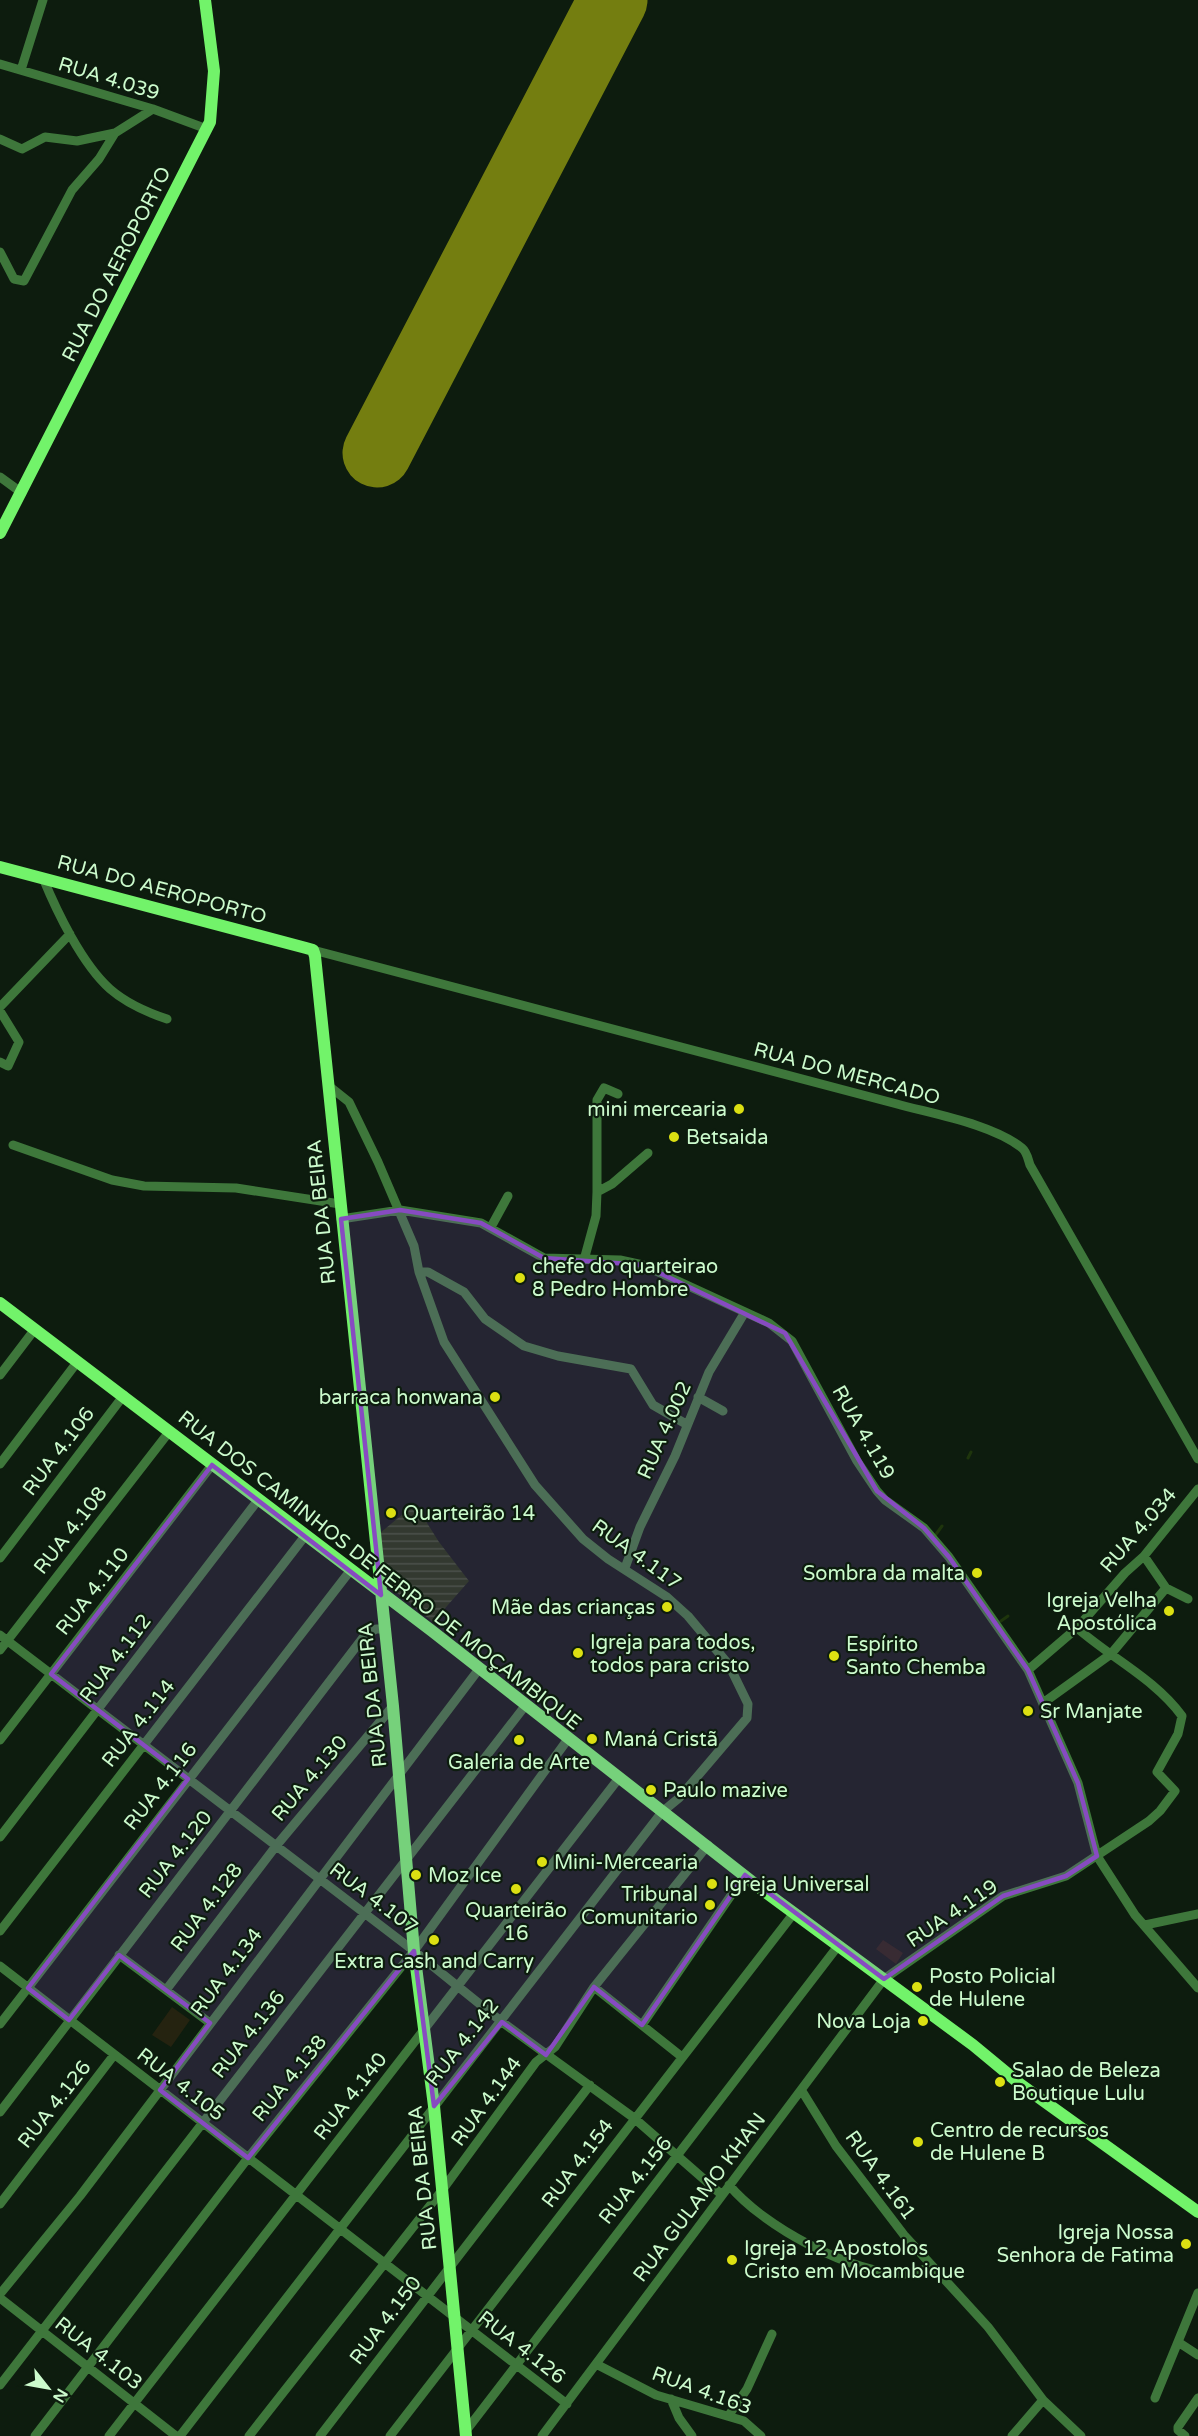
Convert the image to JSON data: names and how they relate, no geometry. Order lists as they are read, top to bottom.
{
  "streets": {
    "main road": ["RUA DO AEROPORTO", "RUA DA BEIRA", "RUA DOS CAMINHOS DE FERRO DE MOÇAMBIQUE"],
    "street": [
      "RUA 4.039",
      "RUA DO MERCADO",
      "RUA 4.002",
      "RUA 4.119",
      "RUA 4.106",
      "RUA 4.108",
      "RUA 4.034",
      "RUA 4.117",
      "RUA 4.110",
      "RUA 4.112",
      "RUA 4.114",
      "RUA 4.130",
      "RUA 4.116",
      "RUA 4.120",
      "RUA 4.107",
      "RUA 4.128",
      "RUA 4.134",
      "RUA 4.136",
      "RUA 4.142",
      "RUA 4.138",
      "RUA 4.105",
      "RUA 4.140",
      "RUA 4.144",
      "RUA 4.126",
      "RUA 4.154",
      "RUA 4.161",
      "RUA 4.156",
      "RUA GULAMO KHAN",
      "RUA 4.150",
      "RUA 4.103",
      "RUA 4.163"
    ]
  },
  "crossings": [
    ["RUA 4.039", "RUA DO AEROPORTO"],
    ["RUA DO AEROPORTO", "RUA DO MERCADO"],
    ["RUA DO AEROPORTO", "RUA DA BEIRA"],
    ["RUA DO MERCADO", "RUA DA BEIRA"],
    ["RUA DA BEIRA", "RUA 4.119"],
    ["RUA DA BEIRA", "RUA 4.117"],
    ["RUA DA BEIRA", "RUA DOS CAMINHOS DE FERRO DE MOÇAMBIQUE"],
    ["RUA DA BEIRA", "RUA 4.130"],
    ["RUA DA BEIRA", "RUA 4.120"],
    ["RUA DA BEIRA", "RUA 4.107"],
    ["RUA DA BEIRA", "RUA 4.134"],
    ["RUA DA BEIRA", "RUA 4.136"],
    ["RUA DA BEIRA", "RUA 4.142"],
    ["RUA DA BEIRA", "RUA 4.138"],
    ["RUA DA BEIRA", "RUA 4.105"],
    ["RUA DA BEIRA", "RUA 4.140"],
    ["RUA DA BEIRA", "RUA 4.144"],
    ["RUA DA BEIRA", "RUA 4.126"],
    ["RUA DA BEIRA", "RUA 4.154"],
    ["RUA DA BEIRA", "RUA 4.156"],
    ["RUA DA BEIRA", "RUA 4.150"],
    ["RUA 4.002", "RUA 4.119"],
    ["RUA 4.002", "RUA 4.117"],
    ["RUA 4.119", "RUA 4.034"],
    ["RUA 4.119", "RUA 4.117"],
    ["RUA 4.119", "RUA DOS CAMINHOS DE FERRO DE MOÇAMBIQUE"],
    ["RUA 4.119", "RUA GULAMO KHAN"],
    ["RUA 4.106", "RUA DOS CAMINHOS DE FERRO DE MOÇAMBIQUE"],
    ["RUA 4.108", "RUA DOS CAMINHOS DE FERRO DE MOÇAMBIQUE"],
    ["RUA 4.108", "RUA 4.107"],
    ["RUA 4.117", "RUA DOS CAMINHOS DE FERRO DE MOÇAMBIQUE"],
    ["RUA 4.117", "RUA 4.142"],
    ["RUA DOS CAMINHOS DE FERRO DE MOÇAMBIQUE", "RUA 4.110"],
    ["RUA DOS CAMINHOS DE FERRO DE MOÇAMBIQUE", "RUA 4.112"],
    ["RUA DOS CAMINHOS DE FERRO DE MOÇAMBIQUE", "RUA 4.114"],
    ["RUA DOS CAMINHOS DE FERRO DE MOÇAMBIQUE", "RUA 4.116"],
    ["RUA DOS CAMINHOS DE FERRO DE MOÇAMBIQUE", "RUA 4.134"],
    ["RUA DOS CAMINHOS DE FERRO DE MOÇAMBIQUE", "RUA 4.136"],
    ["RUA DOS CAMINHOS DE FERRO DE MOÇAMBIQUE", "RUA 4.142"],
    ["RUA DOS CAMINHOS DE FERRO DE MOÇAMBIQUE", "RUA 4.138"],
    ["RUA DOS CAMINHOS DE FERRO DE MOÇAMBIQUE", "RUA 4.140"],
    ["RUA DOS CAMINHOS DE FERRO DE MOÇAMBIQUE", "RUA 4.144"],
    ["RUA DOS CAMINHOS DE FERRO DE MOÇAMBIQUE", "RUA 4.154"],
    ["RUA DOS CAMINHOS DE FERRO DE MOÇAMBIQUE", "RUA 4.156"],
    ["RUA DOS CAMINHOS DE FERRO DE MOÇAMBIQUE", "RUA GULAMO KHAN"],
    ["RUA 4.110", "RUA 4.107"],
    ["RUA 4.112", "RUA 4.107"],
    ["RUA 4.114", "RUA 4.107"],
    ["RUA 4.130", "RUA 4.107"],
    ["RUA 4.130", "RUA 4.128"],
    ["RUA 4.116", "RUA 4.107"],
    ["RUA 4.116", "RUA 4.105"],
    ["RUA 4.120", "RUA 4.107"],
    ["RUA 4.120", "RUA 4.105"],
    ["RUA 4.107", "RUA 4.128"],
    ["RUA 4.107", "RUA 4.134"],
    ["RUA 4.107", "RUA 4.136"],
    ["RUA 4.107", "RUA 4.142"],
    ["RUA 4.107", "RUA 4.138"],
    ["RUA 4.107", "RUA 4.140"],
    ["RUA 4.107", "RUA 4.144"],
    ["RUA 4.107", "RUA 4.154"],
    ["RUA 4.107", "RUA 4.156"],
    ["RUA 4.107", "RUA GULAMO KHAN"],
    ["RUA 4.107", "RUA 4.150"],
    ["RUA 4.134", "RUA 4.105"],
    ["RUA 4.134", "RUA 4.103"],
    ["RUA 4.136", "RUA 4.105"],
    ["RUA 4.136", "RUA 4.103"],
    ["RUA 4.142", "RUA 4.105"],
    ["RUA 4.142", "RUA 4.103"],
    ["RUA 4.138", "RUA 4.105"],
    ["RUA 4.138", "RUA 4.103"],
    ["RUA 4.105", "RUA 4.140"],
    ["RUA 4.105", "RUA 4.144"],
    ["RUA 4.105", "RUA 4.126"],
    ["RUA 4.105", "RUA 4.150"],
    ["RUA 4.140", "RUA 4.103"],
    ["RUA 4.126", "RUA 4.154"],
    ["RUA 4.126", "RUA 4.156"],
    ["RUA 4.126", "RUA GULAMO KHAN"],
    ["RUA 4.161", "RUA GULAMO KHAN"],
    ["RUA GULAMO KHAN", "RUA 4.163"]
  ],
  "places": [
    "mini mercearia",
    "Betsaida",
    "chefe do quarteirao 8 Pedro Hombre",
    "barraca honwana",
    "Quarteirão 14",
    "Sombra da malta",
    "Mãe das crianças",
    "Igreja Velha Apostólica",
    "Igreja para todos, todos para cristo",
    "Espírito Santo Chemba",
    "Sr Manjate",
    "Maná Cristã",
    "Galeria de Arte",
    "Paulo mazive",
    "Mini-Mercearia",
    "Moz Ice",
    "Igreja Universal",
    "Quarteirão 16",
    "Tribunal Comunitario",
    "Extra Cash and Carry",
    "Posto Policial de Hulene",
    "Nova Loja",
    "Salao de Beleza Boutique Lulu",
    "Centro de recursos de Hulene B",
    "Igreja Nossa Senhora de Fatima",
    "Igreja 12 Apostolos Cristo em Mocambique"
  ],
  "north": "bottom right"
}
